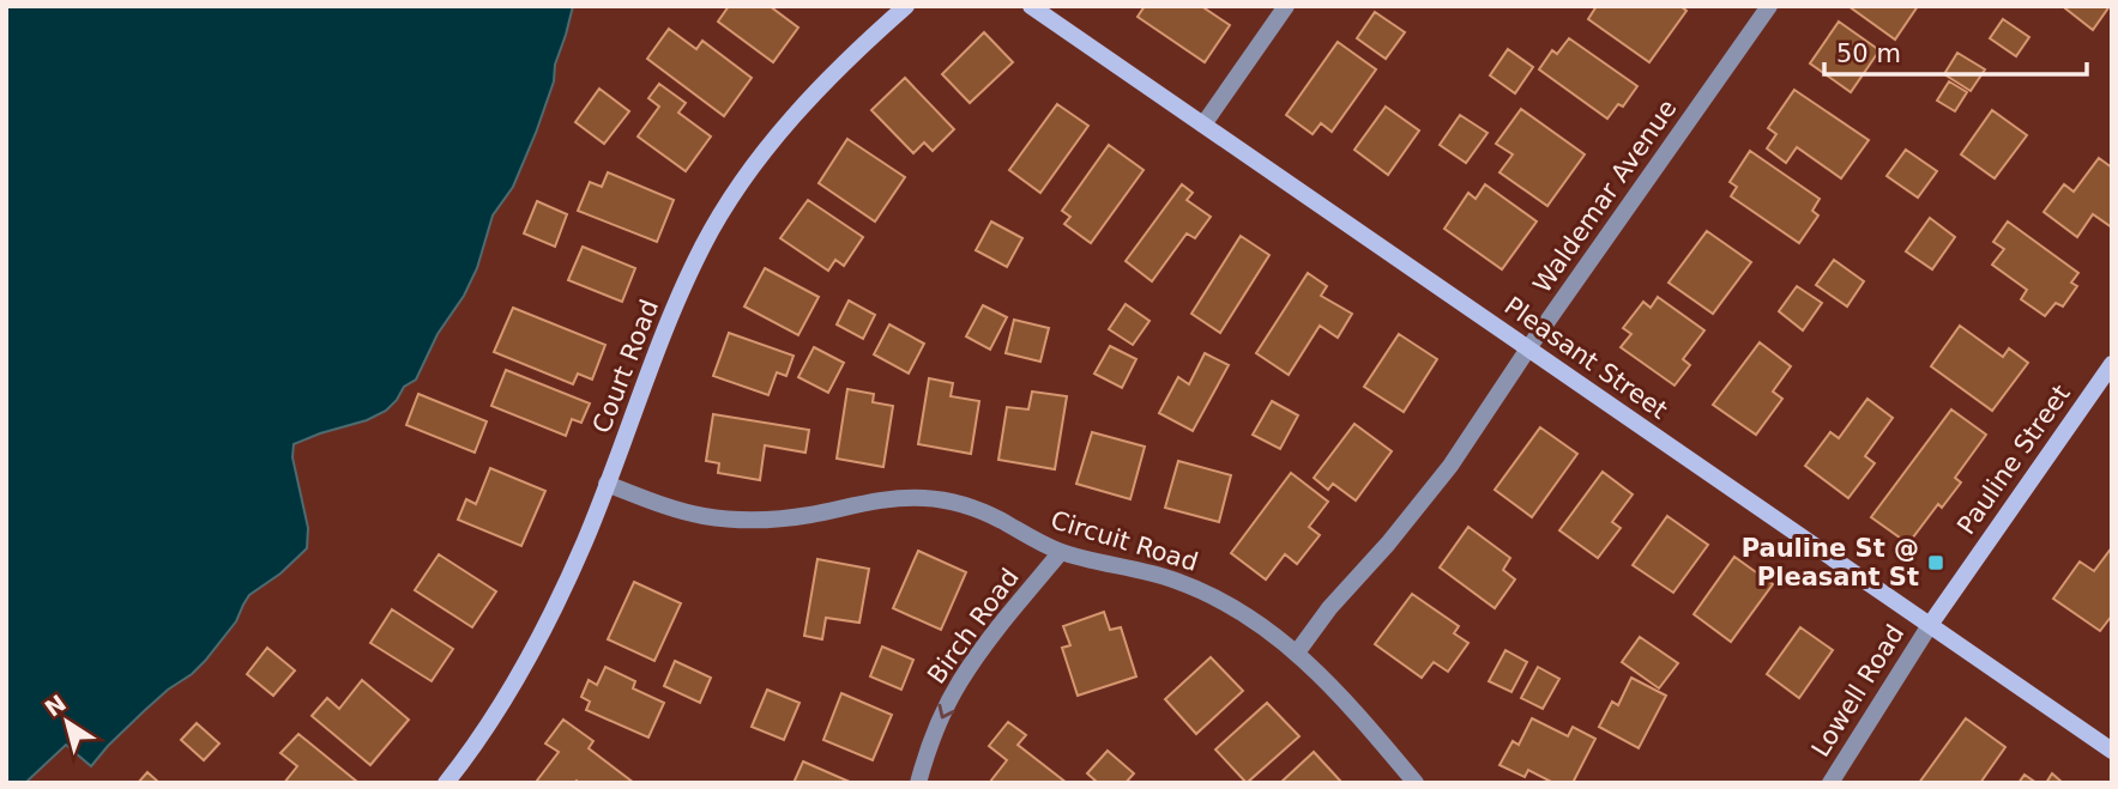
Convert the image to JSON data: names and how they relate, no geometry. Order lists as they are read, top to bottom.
{
  "streets": {
    "main road": ["Pleasant Street", "Court Road", "Pauline Street"],
    "street": [
      "Waldemar Avenue",
      "Circuit Road",
      "Birch Road",
      "Lowell Road"
    ]
  },
  "crossings": [
    ["Waldemar Avenue", "Pleasant Street"],
    ["Waldemar Avenue", "Circuit Road"],
    ["Pleasant Street", "Pauline Street"],
    ["Pleasant Street", "Lowell Road"],
    ["Court Road", "Circuit Road"],
    ["Pauline Street", "Lowell Road"],
    ["Circuit Road", "Birch Road"]
  ],
  "one_way": ["Birch Road"],
  "places": {
    "transit": ["Pauline St @ Pleasant St"]
  },
  "scale_bar": "50 m",
  "north": "top left"
}
